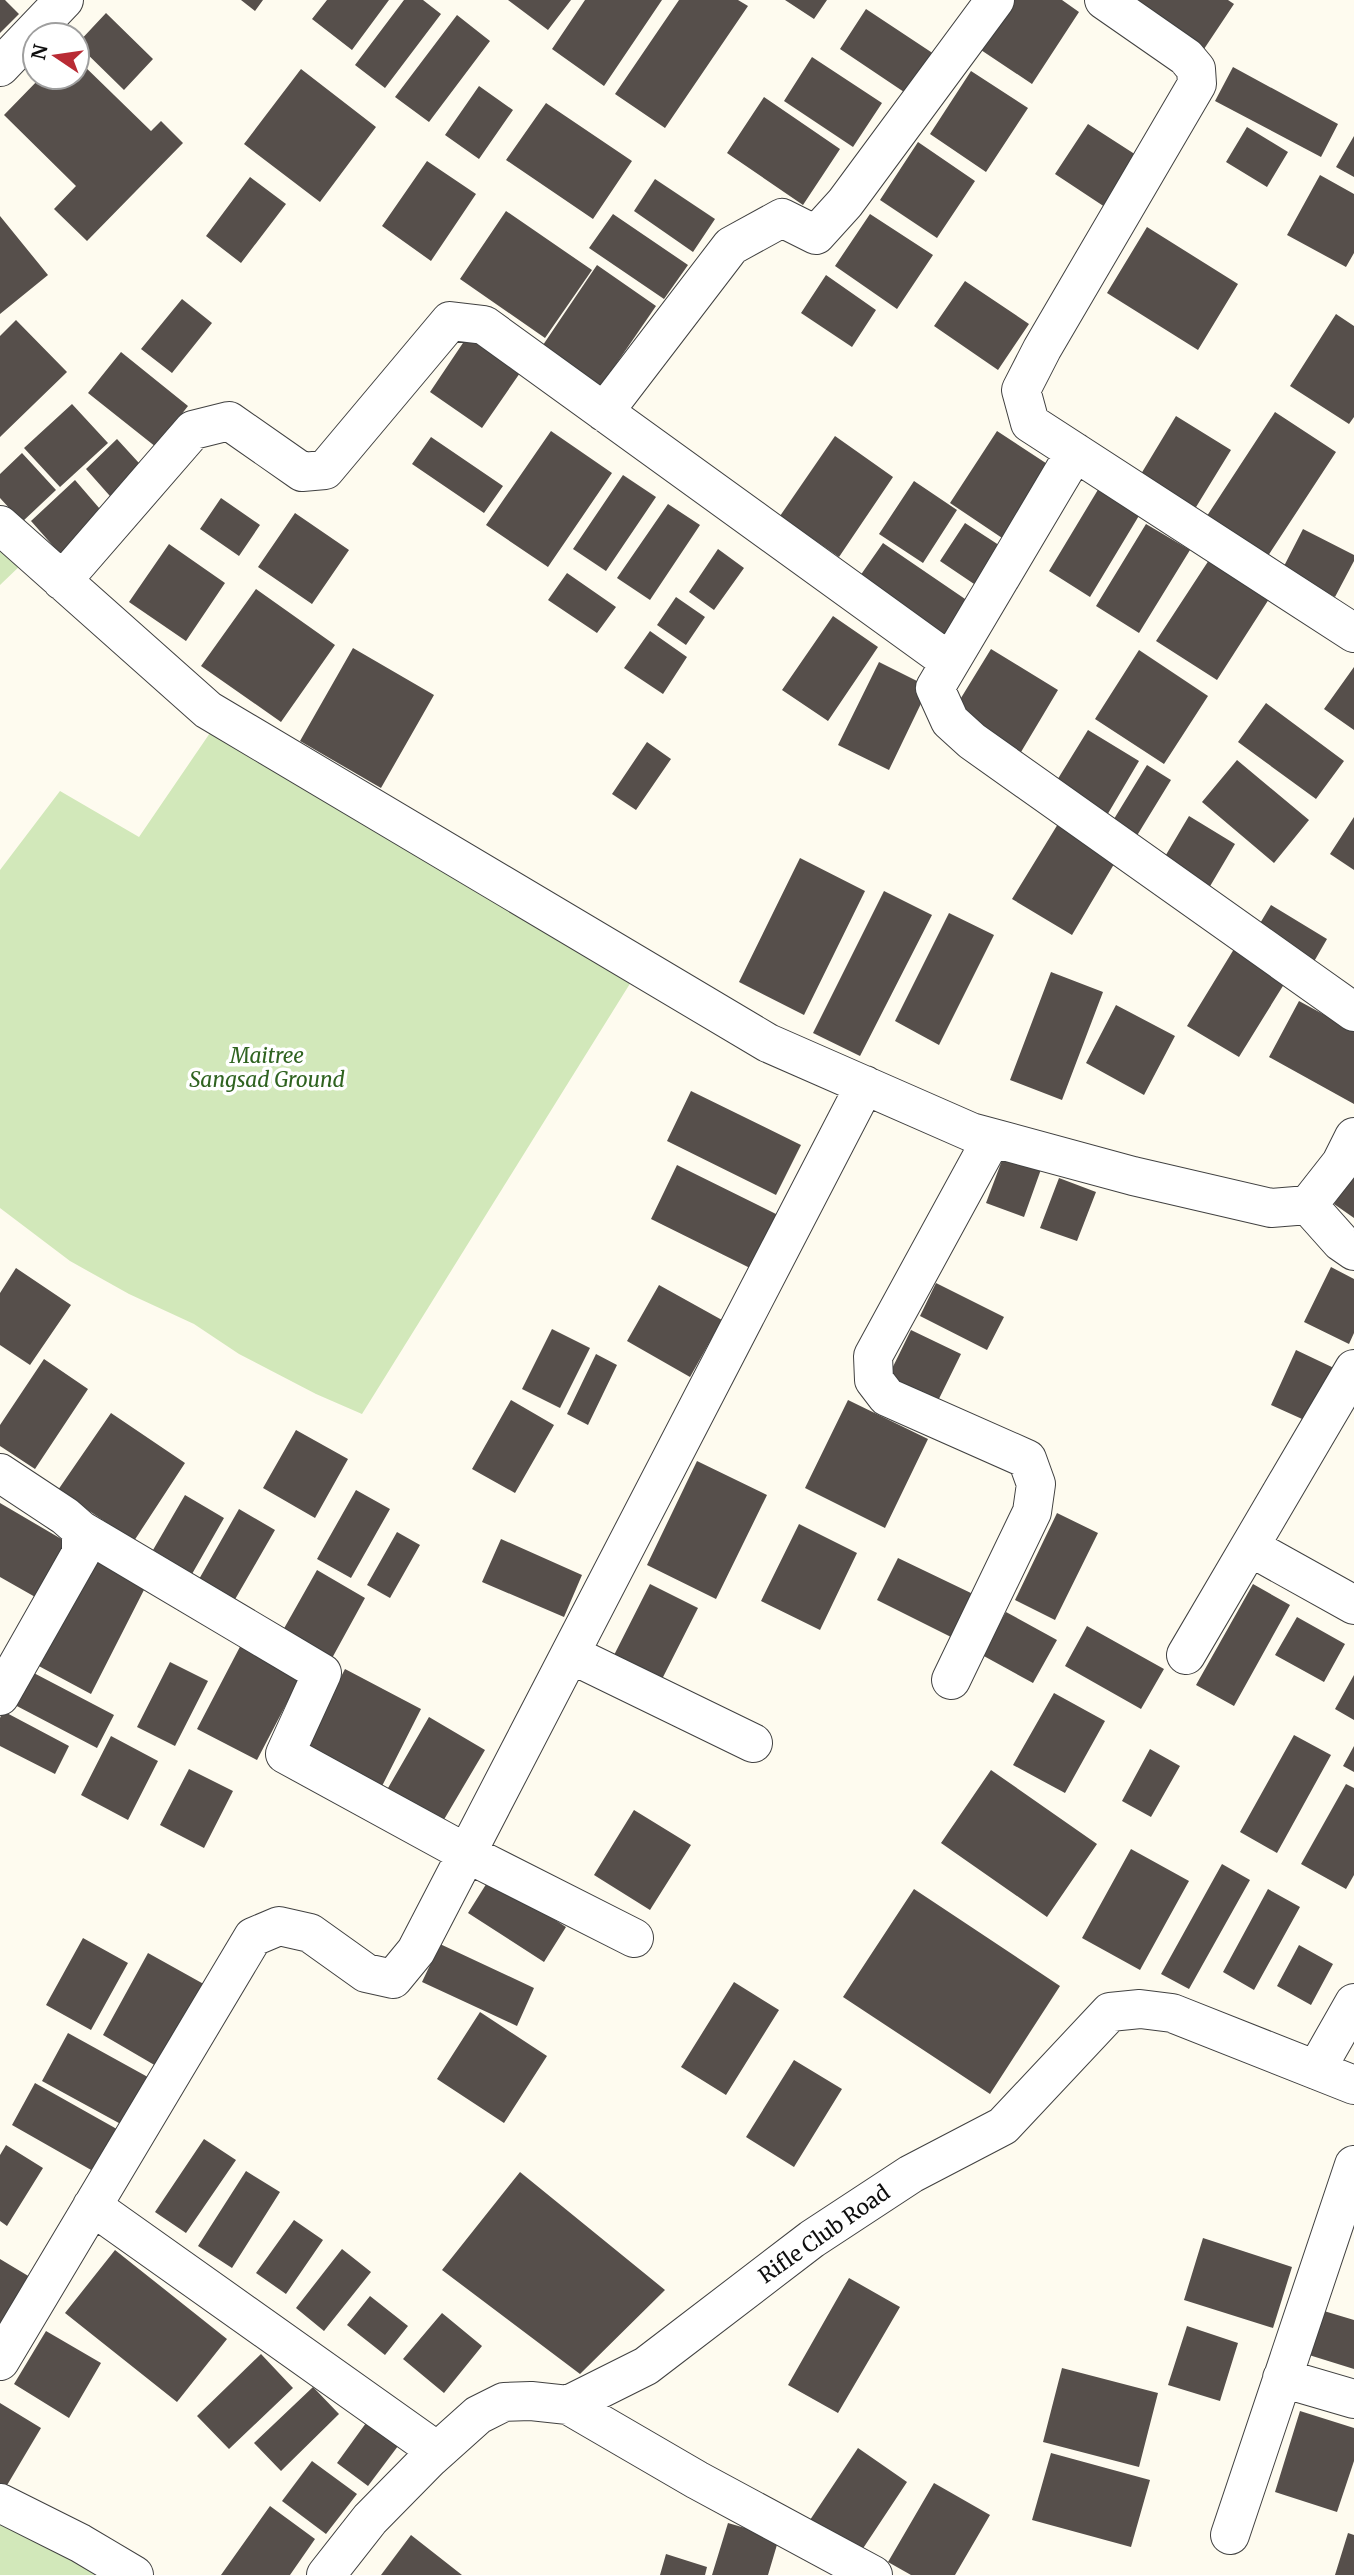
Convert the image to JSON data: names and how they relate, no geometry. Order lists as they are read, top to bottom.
{
  "streets": {
    "street": ["Rifle Club Road"]
  },
  "parks": ["Maitree Sangsad Ground"],
  "north": "left"
}
